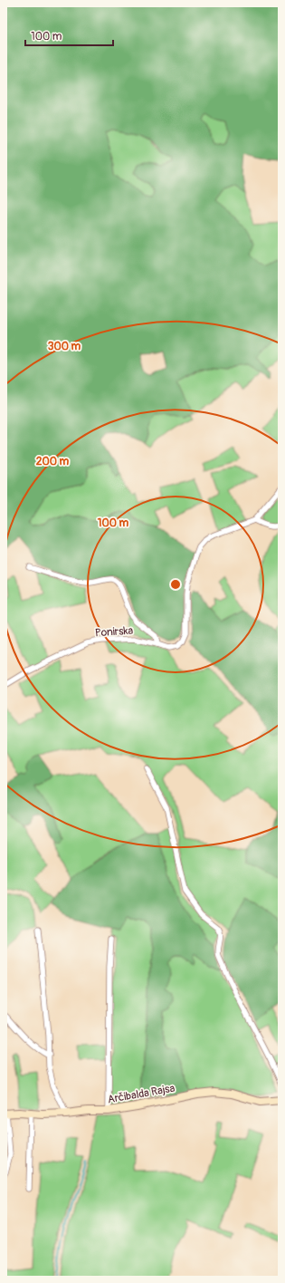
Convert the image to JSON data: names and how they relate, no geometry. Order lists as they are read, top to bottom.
{
  "streets": {
    "street": ["Ponirska", "Arčibalda Rajsa"]
  },
  "scale_bar": "100 m",
  "rings": ["300 m", "200 m", "100 m"]
}
